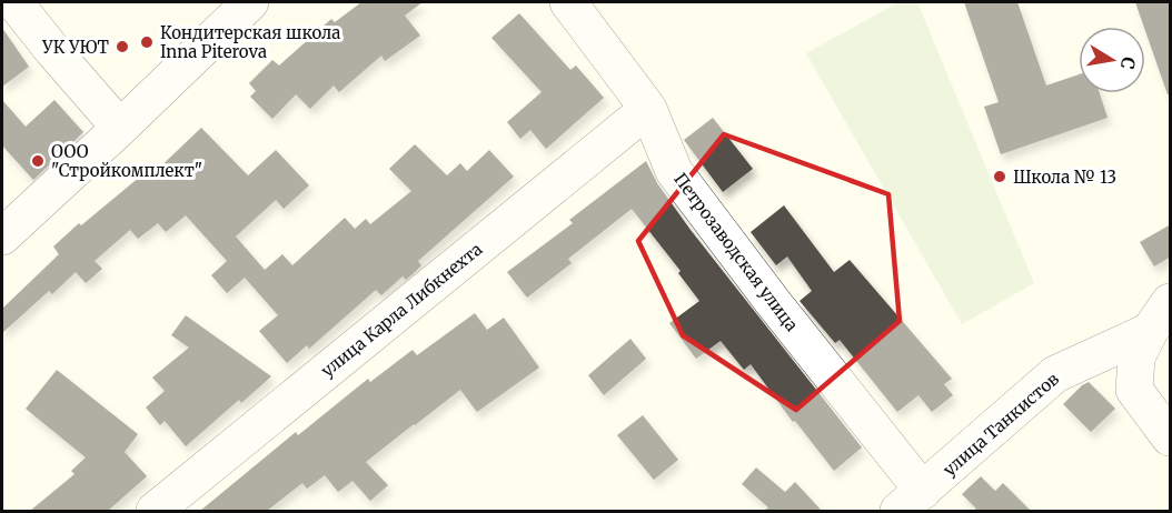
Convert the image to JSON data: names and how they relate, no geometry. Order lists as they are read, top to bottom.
{
  "streets": {
    "street": ["Петрозаводская улица", "улица Карла Либкнехта", "улица Танкистов"]
  },
  "crossings": [
    ["Петрозаводская улица", "улица Карла Либкнехта"],
    ["Петрозаводская улица", "улица Танкистов"]
  ],
  "places": [
    "Кондитерская школа Inna Piterova",
    "УК УЮТ",
    "ООО \"Стройкомплект\"",
    "Школа № 13"
  ],
  "north": "right"
}
